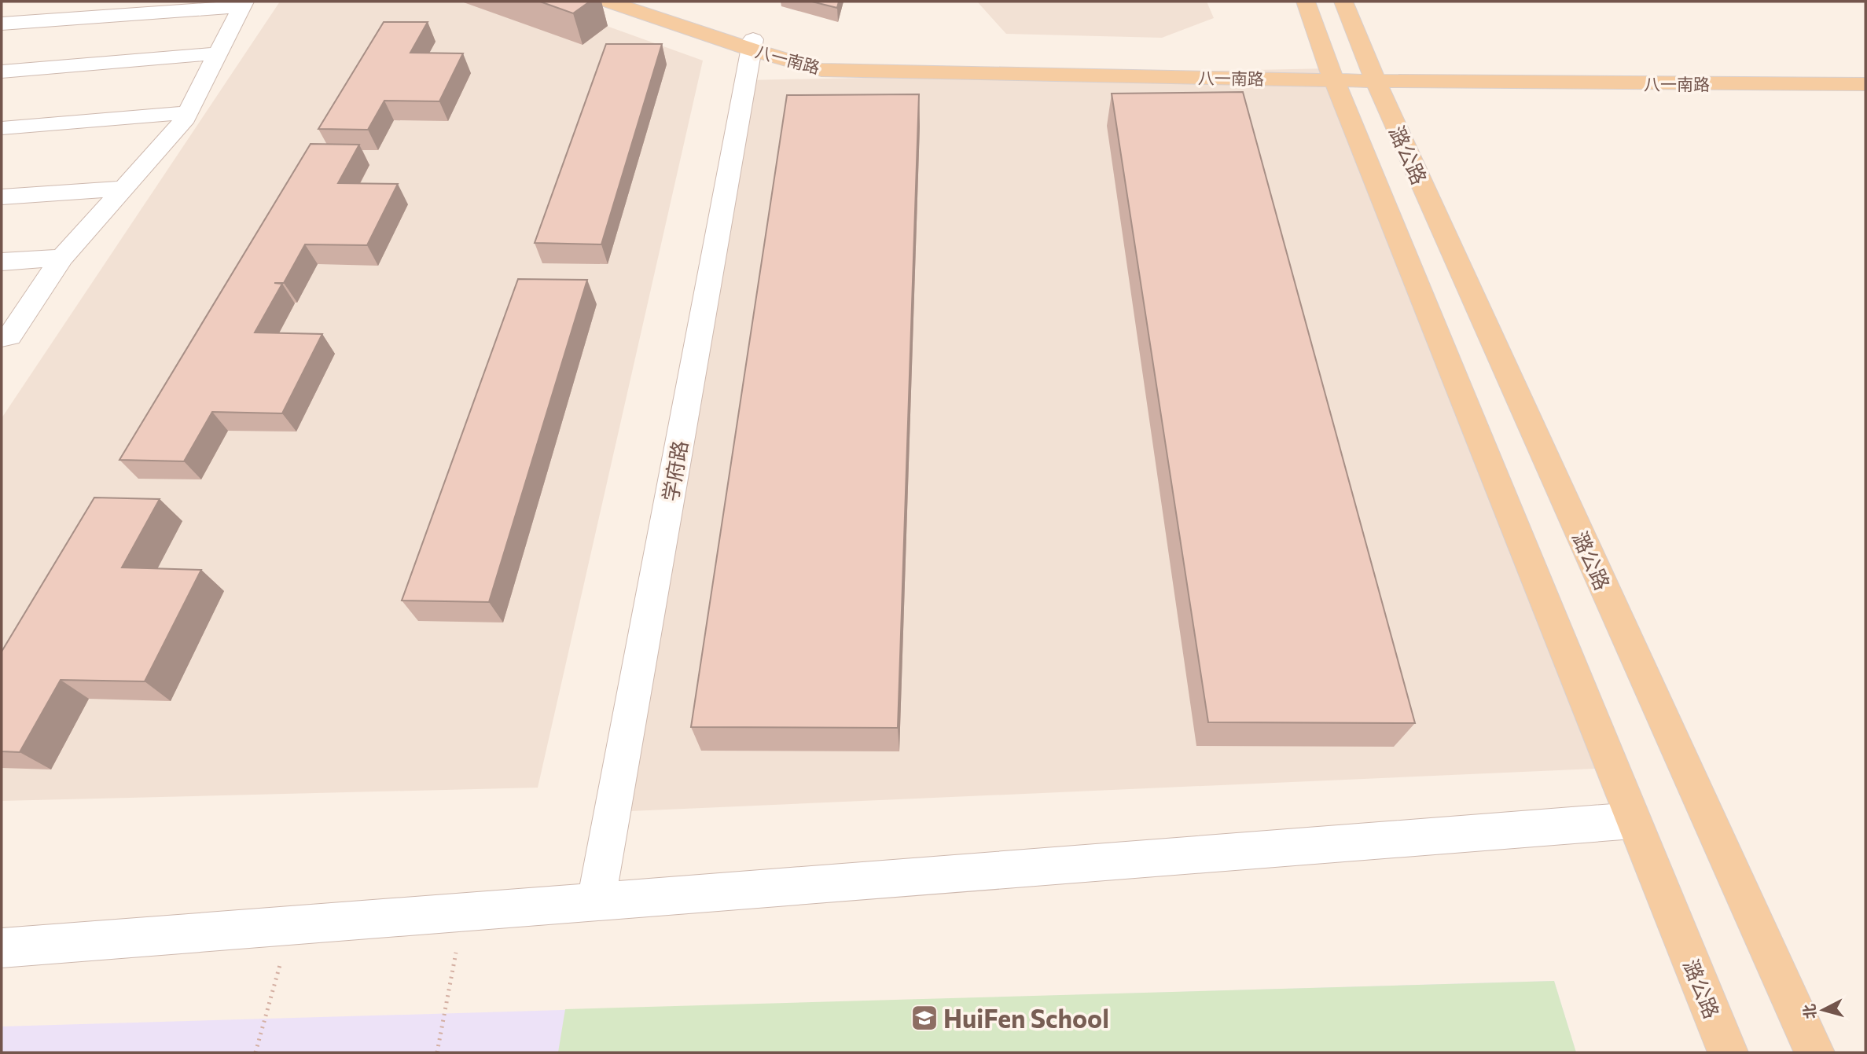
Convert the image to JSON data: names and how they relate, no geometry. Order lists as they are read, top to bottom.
{
  "streets": {
    "main road": ["八一南路", "潞公路"],
    "street": ["学府路"]
  },
  "crossings": [
    ["八一南路", "潞公路"],
    ["八一南路", "学府路"]
  ],
  "places": {
    "school or university": ["HuiFen School"]
  },
  "north": "left"
}
